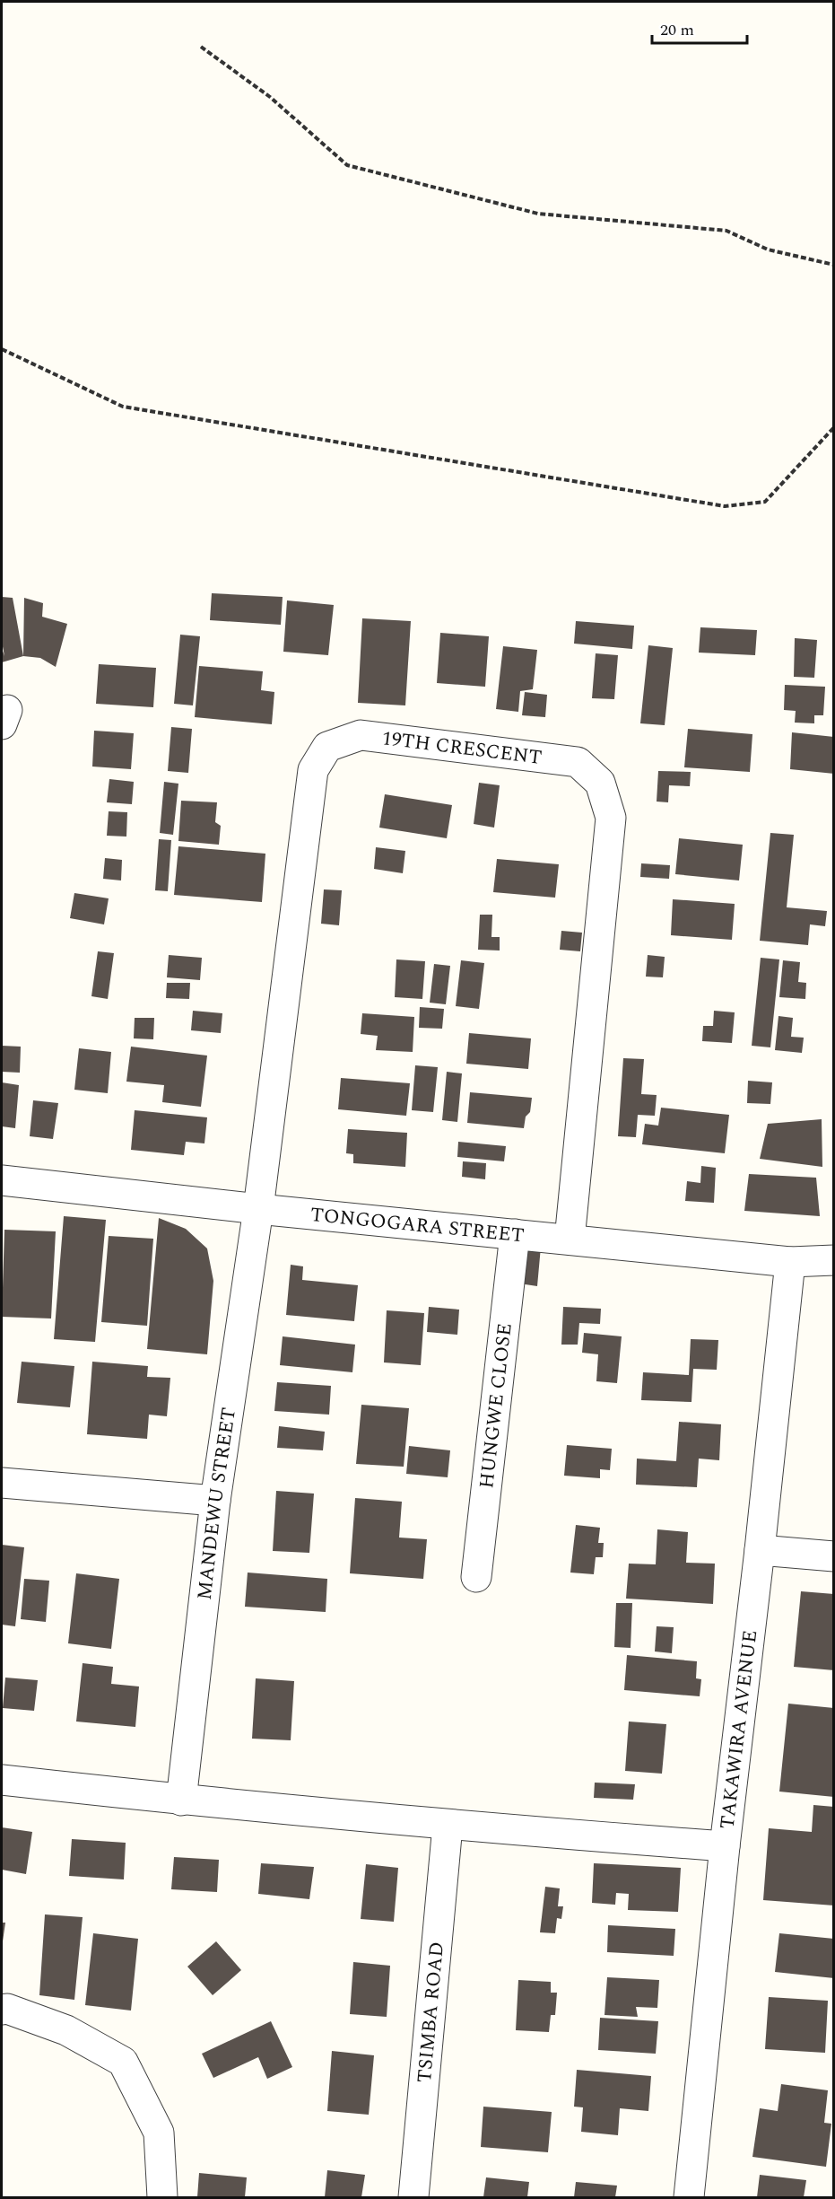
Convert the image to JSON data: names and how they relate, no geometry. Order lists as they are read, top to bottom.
{
  "streets": {
    "street": [
      "19TH CRESCENT",
      "TONGOGARA STREET",
      "HUNGWE CLOSE",
      "MANDEWU STREET",
      "TAKAWIRA AVENUE",
      "TSIMBA ROAD"
    ]
  },
  "crossings": [
    ["19TH CRESCENT", "TONGOGARA STREET"],
    ["19TH CRESCENT", "MANDEWU STREET"],
    ["TONGOGARA STREET", "HUNGWE CLOSE"],
    ["TONGOGARA STREET", "MANDEWU STREET"],
    ["TONGOGARA STREET", "TAKAWIRA AVENUE"]
  ],
  "scale_bar": "20 m"
}
